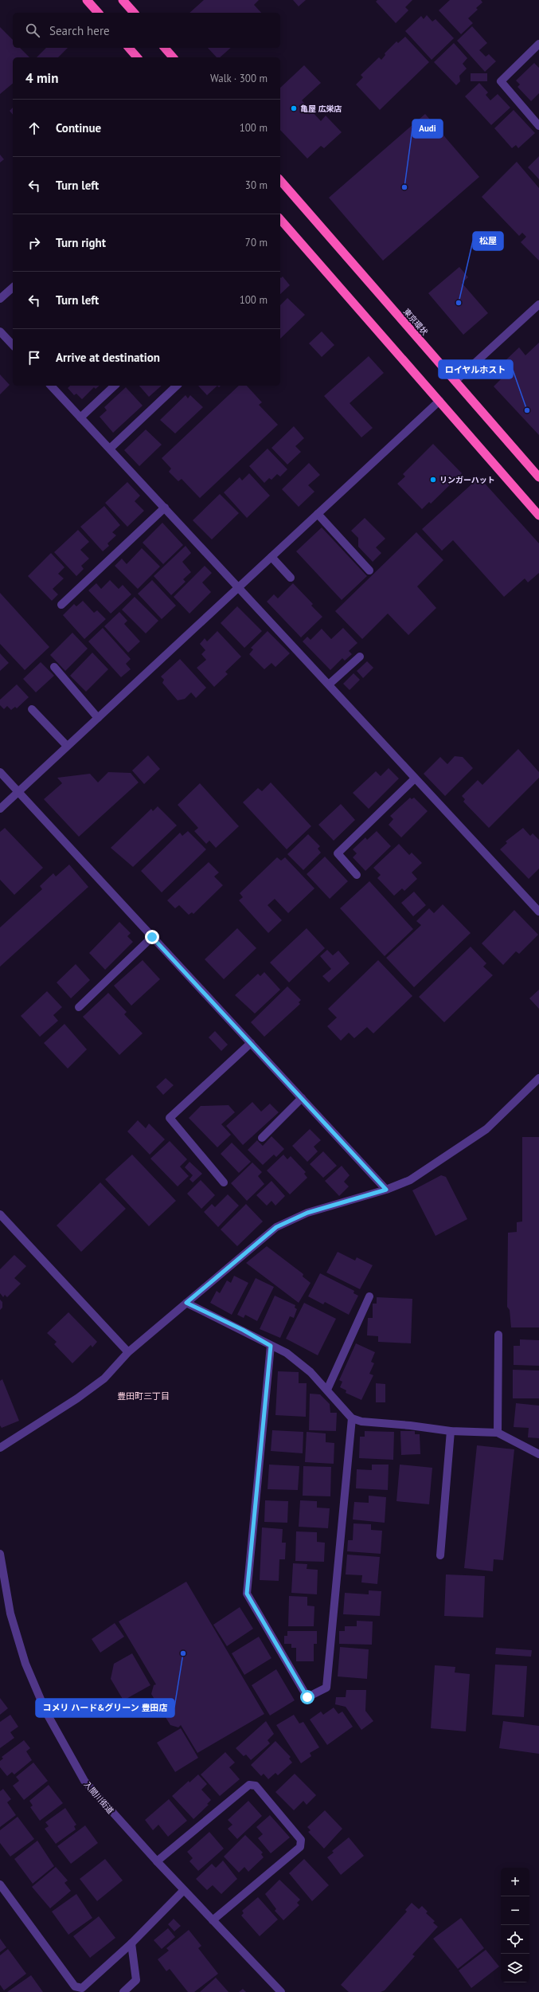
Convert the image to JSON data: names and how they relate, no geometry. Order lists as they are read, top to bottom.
{
  "streets": {
    "highway": ["東京環状"],
    "street": ["入間川街道"]
  },
  "districts": ["豊田町三丁目"],
  "places": [
    "亀屋 広栄店",
    "Audi",
    "松屋",
    "ロイヤルホスト",
    "リンガーハット",
    "コメリ ハード&グリーン 豊田店"
  ],
  "page": {
    "search": "Search here",
    "heading": ["4 min", "Walk · 300 m"],
    "list": [
      ["Continue", "100 m"],
      ["Turn left", "30 m"],
      ["Turn right", "70 m"],
      ["Turn left", "100 m"],
      "Arrive at destination"
    ],
    "map_buttons": ["+", "−"]
  }
}
